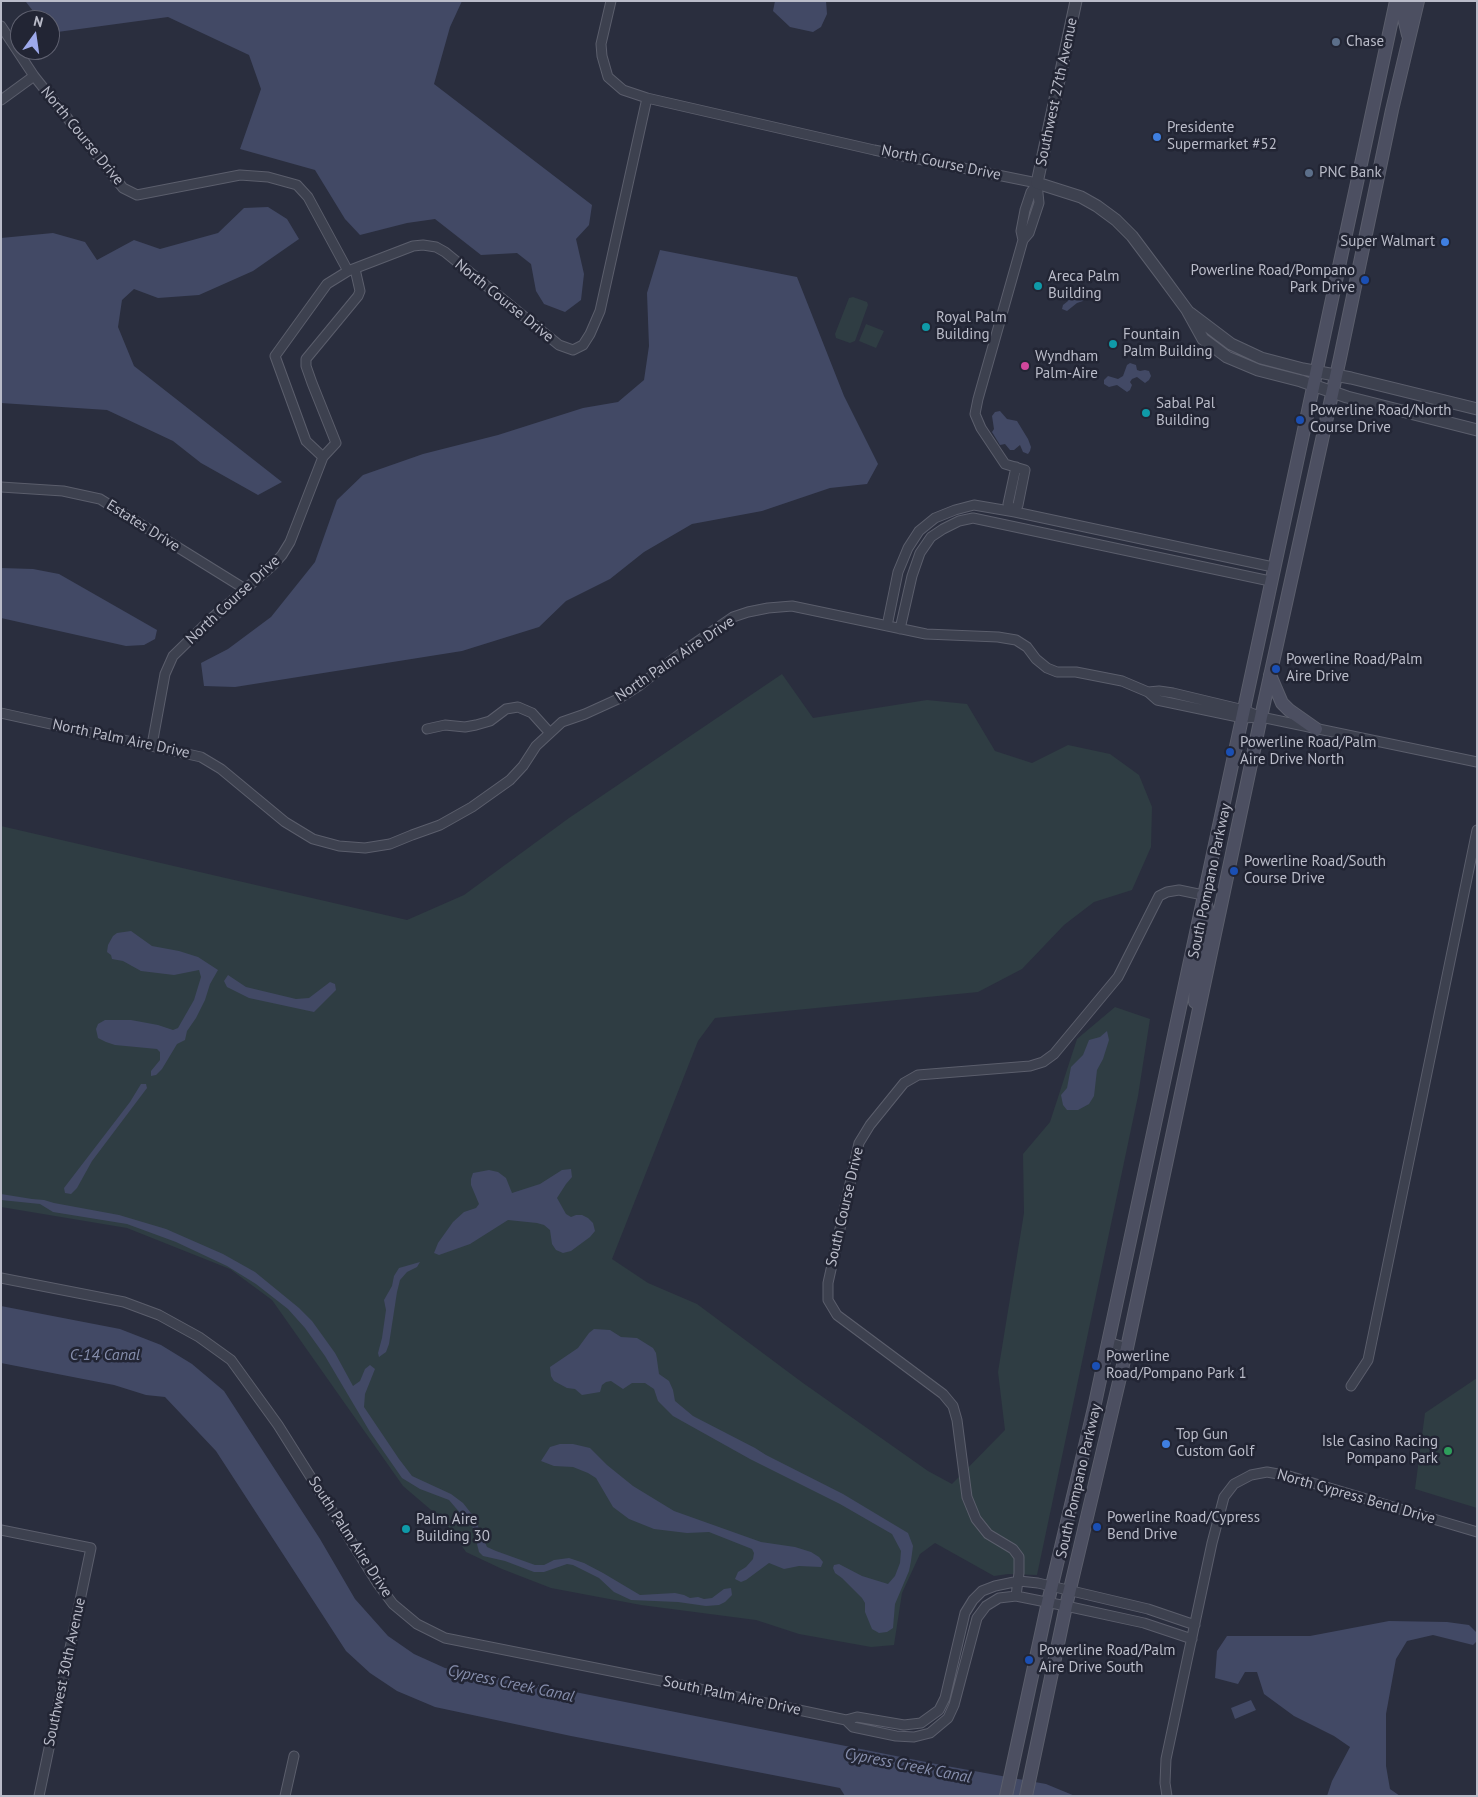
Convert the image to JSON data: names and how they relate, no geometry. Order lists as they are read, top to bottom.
{
  "streets": {
    "main road": ["South Pompano Parkway"],
    "street": [
      "Southwest 27th Avenue",
      "North Course Drive",
      "Estates Drive",
      "North Palm Aire Drive",
      "South Course Drive",
      "North Cypress Bend Drive",
      "South Palm Aire Drive",
      "Southwest 30th Avenue"
    ]
  },
  "crossings": [
    ["Southwest 27th Avenue", "North Course Drive"],
    ["North Course Drive", "Estates Drive"],
    ["North Course Drive", "North Palm Aire Drive"],
    ["North Course Drive", "South Pompano Parkway"],
    ["North Palm Aire Drive", "South Pompano Parkway"],
    ["South Pompano Parkway", "South Course Drive"],
    ["South Pompano Parkway", "South Palm Aire Drive"],
    ["South Course Drive", "South Palm Aire Drive"]
  ],
  "water": ["C-14 Canal", "Cypress Creek Canal"],
  "places": [
    "Chase",
    "Presidente Supermarket #52",
    "PNC Bank",
    "Super Walmart",
    "Powerline Road/Pompano Park Drive",
    "Areca Palm Building",
    "Royal Palm Building",
    "Fountain Palm Building",
    "Wyndham Palm-Aire",
    "Sabal Pal Building",
    "Powerline Road/North Course Drive",
    "Powerline Road/Palm Aire Drive",
    "Powerline Road/Palm Aire Drive North",
    "Powerline Road/South Course Drive",
    "Powerline Road/Pompano Park 1",
    "Top Gun Custom Golf",
    "Isle Casino Racing Pompano Park",
    "Powerline Road/Cypress Bend Drive",
    "Palm Aire Building 30",
    "Powerline Road/Palm Aire Drive South"
  ],
  "north": "top"
}
